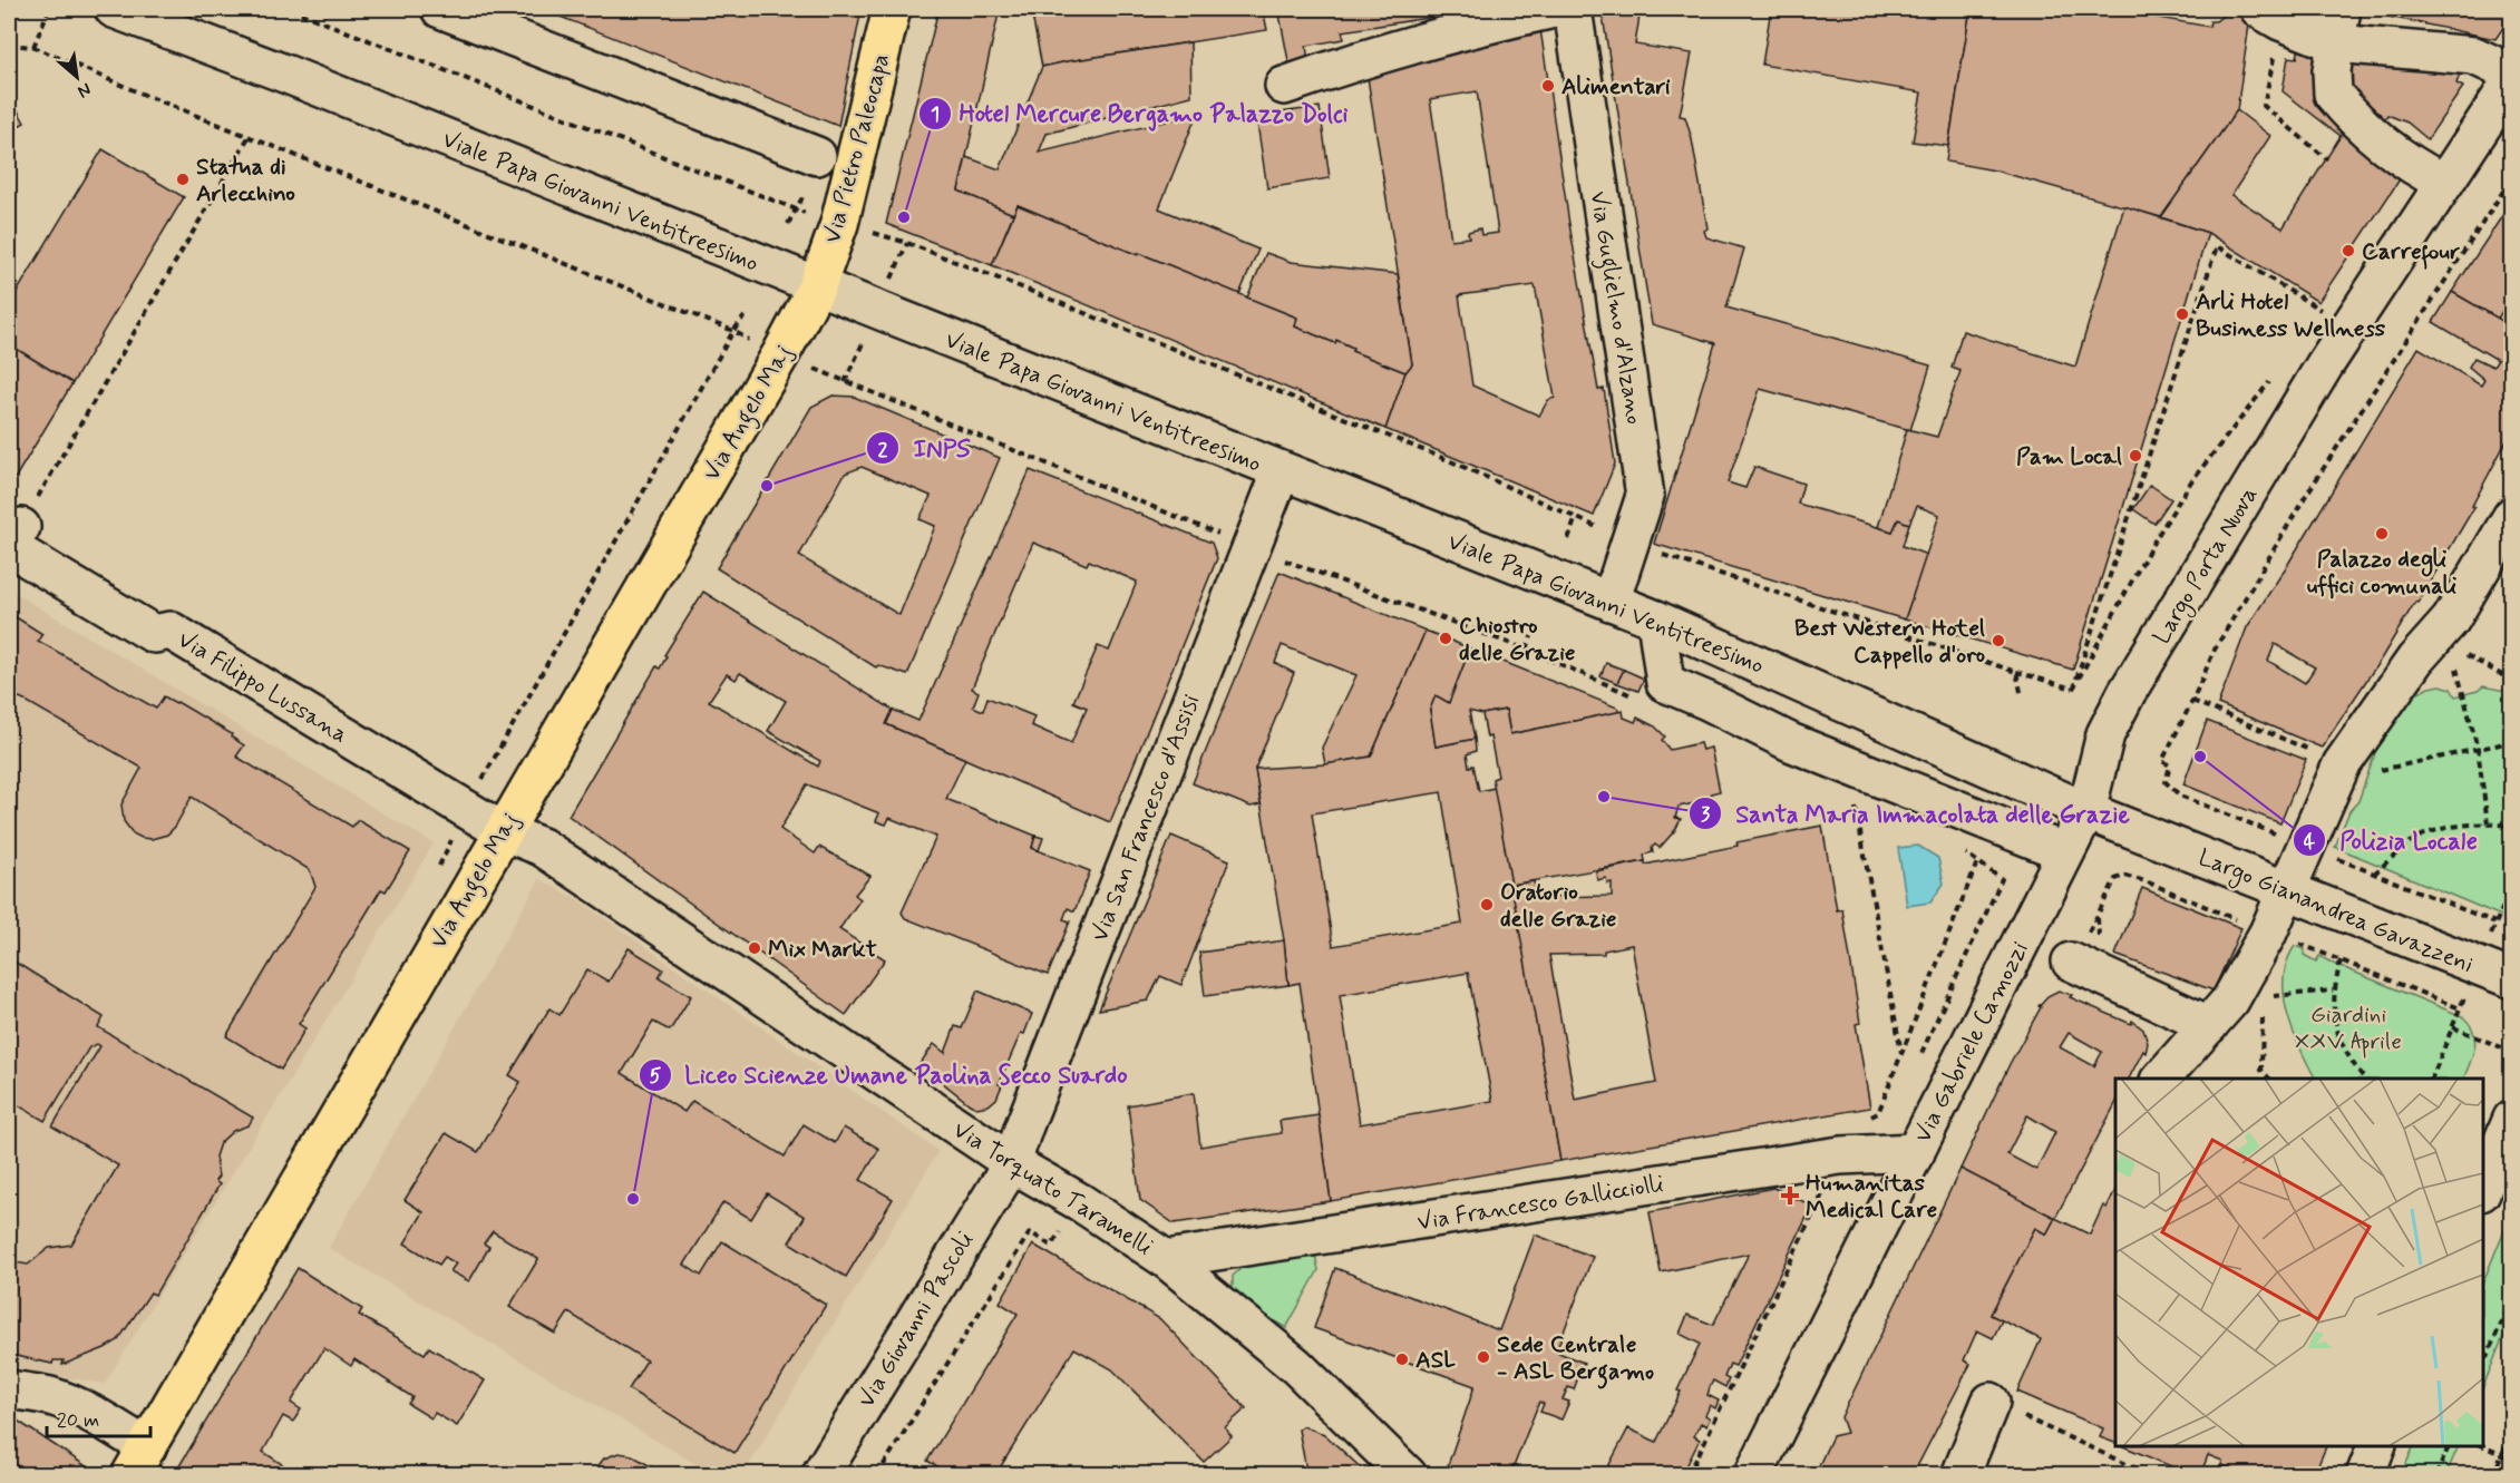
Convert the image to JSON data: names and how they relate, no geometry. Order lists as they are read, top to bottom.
{
  "streets": {
    "main road": ["Via Pietro Paleocapa", "Via Angelo Maj"],
    "street": [
      "Viale Papa Giovanni Ventitreesimo",
      "Via Guglielmo d'Alzano",
      "Largo Porta Nuova",
      "Via Filippo Lussana",
      "Via San Francesco d'Assisi",
      "Largo Gianandrea Gavazzeni",
      "Via Gabriele Camozzi",
      "Via Torquato Taramelli",
      "Via Francesco Gallicciolli",
      "Via Giovanni Pascoli"
    ]
  },
  "crossings": [
    ["Via Pietro Paleocapa", "Viale Papa Giovanni Ventitreesimo"],
    ["Via Pietro Paleocapa", "Via Angelo Maj"],
    ["Viale Papa Giovanni Ventitreesimo", "Via Guglielmo d'Alzano"],
    ["Viale Papa Giovanni Ventitreesimo", "Via Angelo Maj"],
    ["Viale Papa Giovanni Ventitreesimo", "Largo Porta Nuova"],
    ["Viale Papa Giovanni Ventitreesimo", "Via San Francesco d'Assisi"],
    ["Viale Papa Giovanni Ventitreesimo", "Largo Gianandrea Gavazzeni"],
    ["Via Angelo Maj", "Via Filippo Lussana"],
    ["Via Angelo Maj", "Via Torquato Taramelli"],
    ["Largo Porta Nuova", "Largo Gianandrea Gavazzeni"],
    ["Largo Porta Nuova", "Via Gabriele Camozzi"],
    ["Via Filippo Lussana", "Via Torquato Taramelli"],
    ["Via San Francesco d'Assisi", "Via Torquato Taramelli"],
    ["Via San Francesco d'Assisi", "Via Giovanni Pascoli"],
    ["Via Gabriele Camozzi", "Via Francesco Gallicciolli"],
    ["Via Torquato Taramelli", "Via Francesco Gallicciolli"],
    ["Via Torquato Taramelli", "Via Giovanni Pascoli"]
  ],
  "parks": ["Giardini XXV Aprile"],
  "places": {
    "other": [
      "Alimentari",
      "Statua di Arlecchino",
      "Hotel Mercure Bergamo Palazzo Dolci",
      "Carrefour",
      "Arli Hotel Business Wellness",
      "Pam Local",
      "INPS",
      "Palazzo degli uffici comunali",
      "Chiostro delle Grazie",
      "Best Western Hotel Cappello d'oro",
      "Polizia Locale",
      "Santa Maria Immacolata delle Grazie",
      "Oratorio delle Grazie",
      "Mix Markt",
      "Liceo Scienze Umane Paolina Secco Suardo",
      "Sede Centrale - ASL Bergamo",
      "ASL"
    ],
    "health": ["Humanitas Medical Care"]
  },
  "scale_bar": "20 m",
  "north": "bottom right"
}
